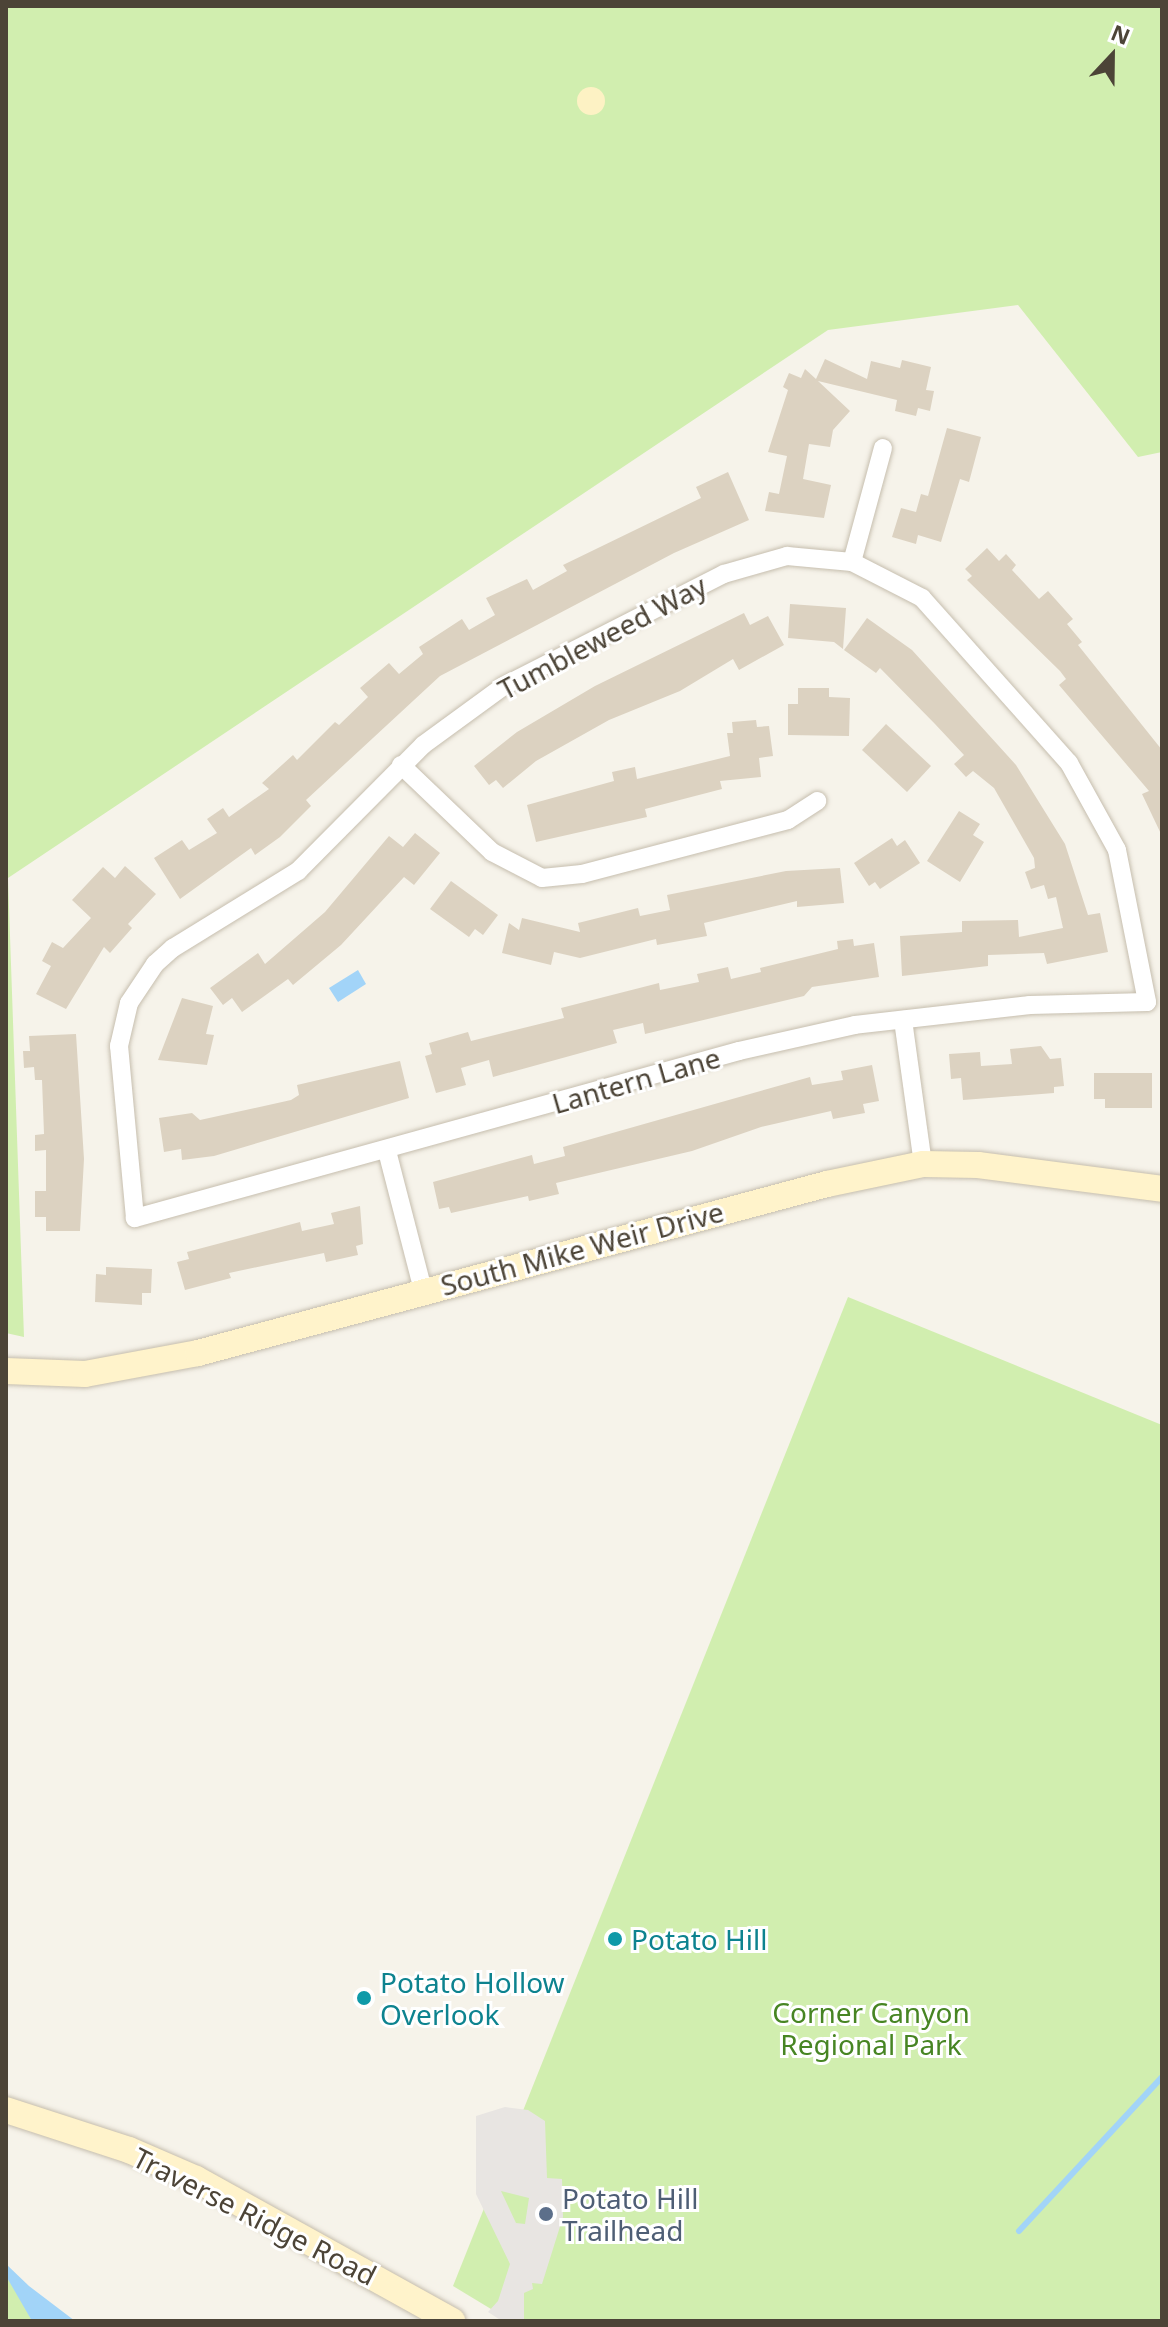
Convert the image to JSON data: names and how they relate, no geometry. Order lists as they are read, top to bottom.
{
  "streets": {
    "street": [
      "Tumbleweed Way",
      "Lantern Lane",
      "South Mike Weir Drive",
      "Traverse Ridge Road"
    ]
  },
  "crossings": [
    ["Tumbleweed Way", "Lantern Lane"]
  ],
  "parks": ["Corner Canyon Regional Park"],
  "places": ["Potato Hill", "Potato Hollow Overlook", "Potato Hill Trailhead"],
  "north": "top"
}
